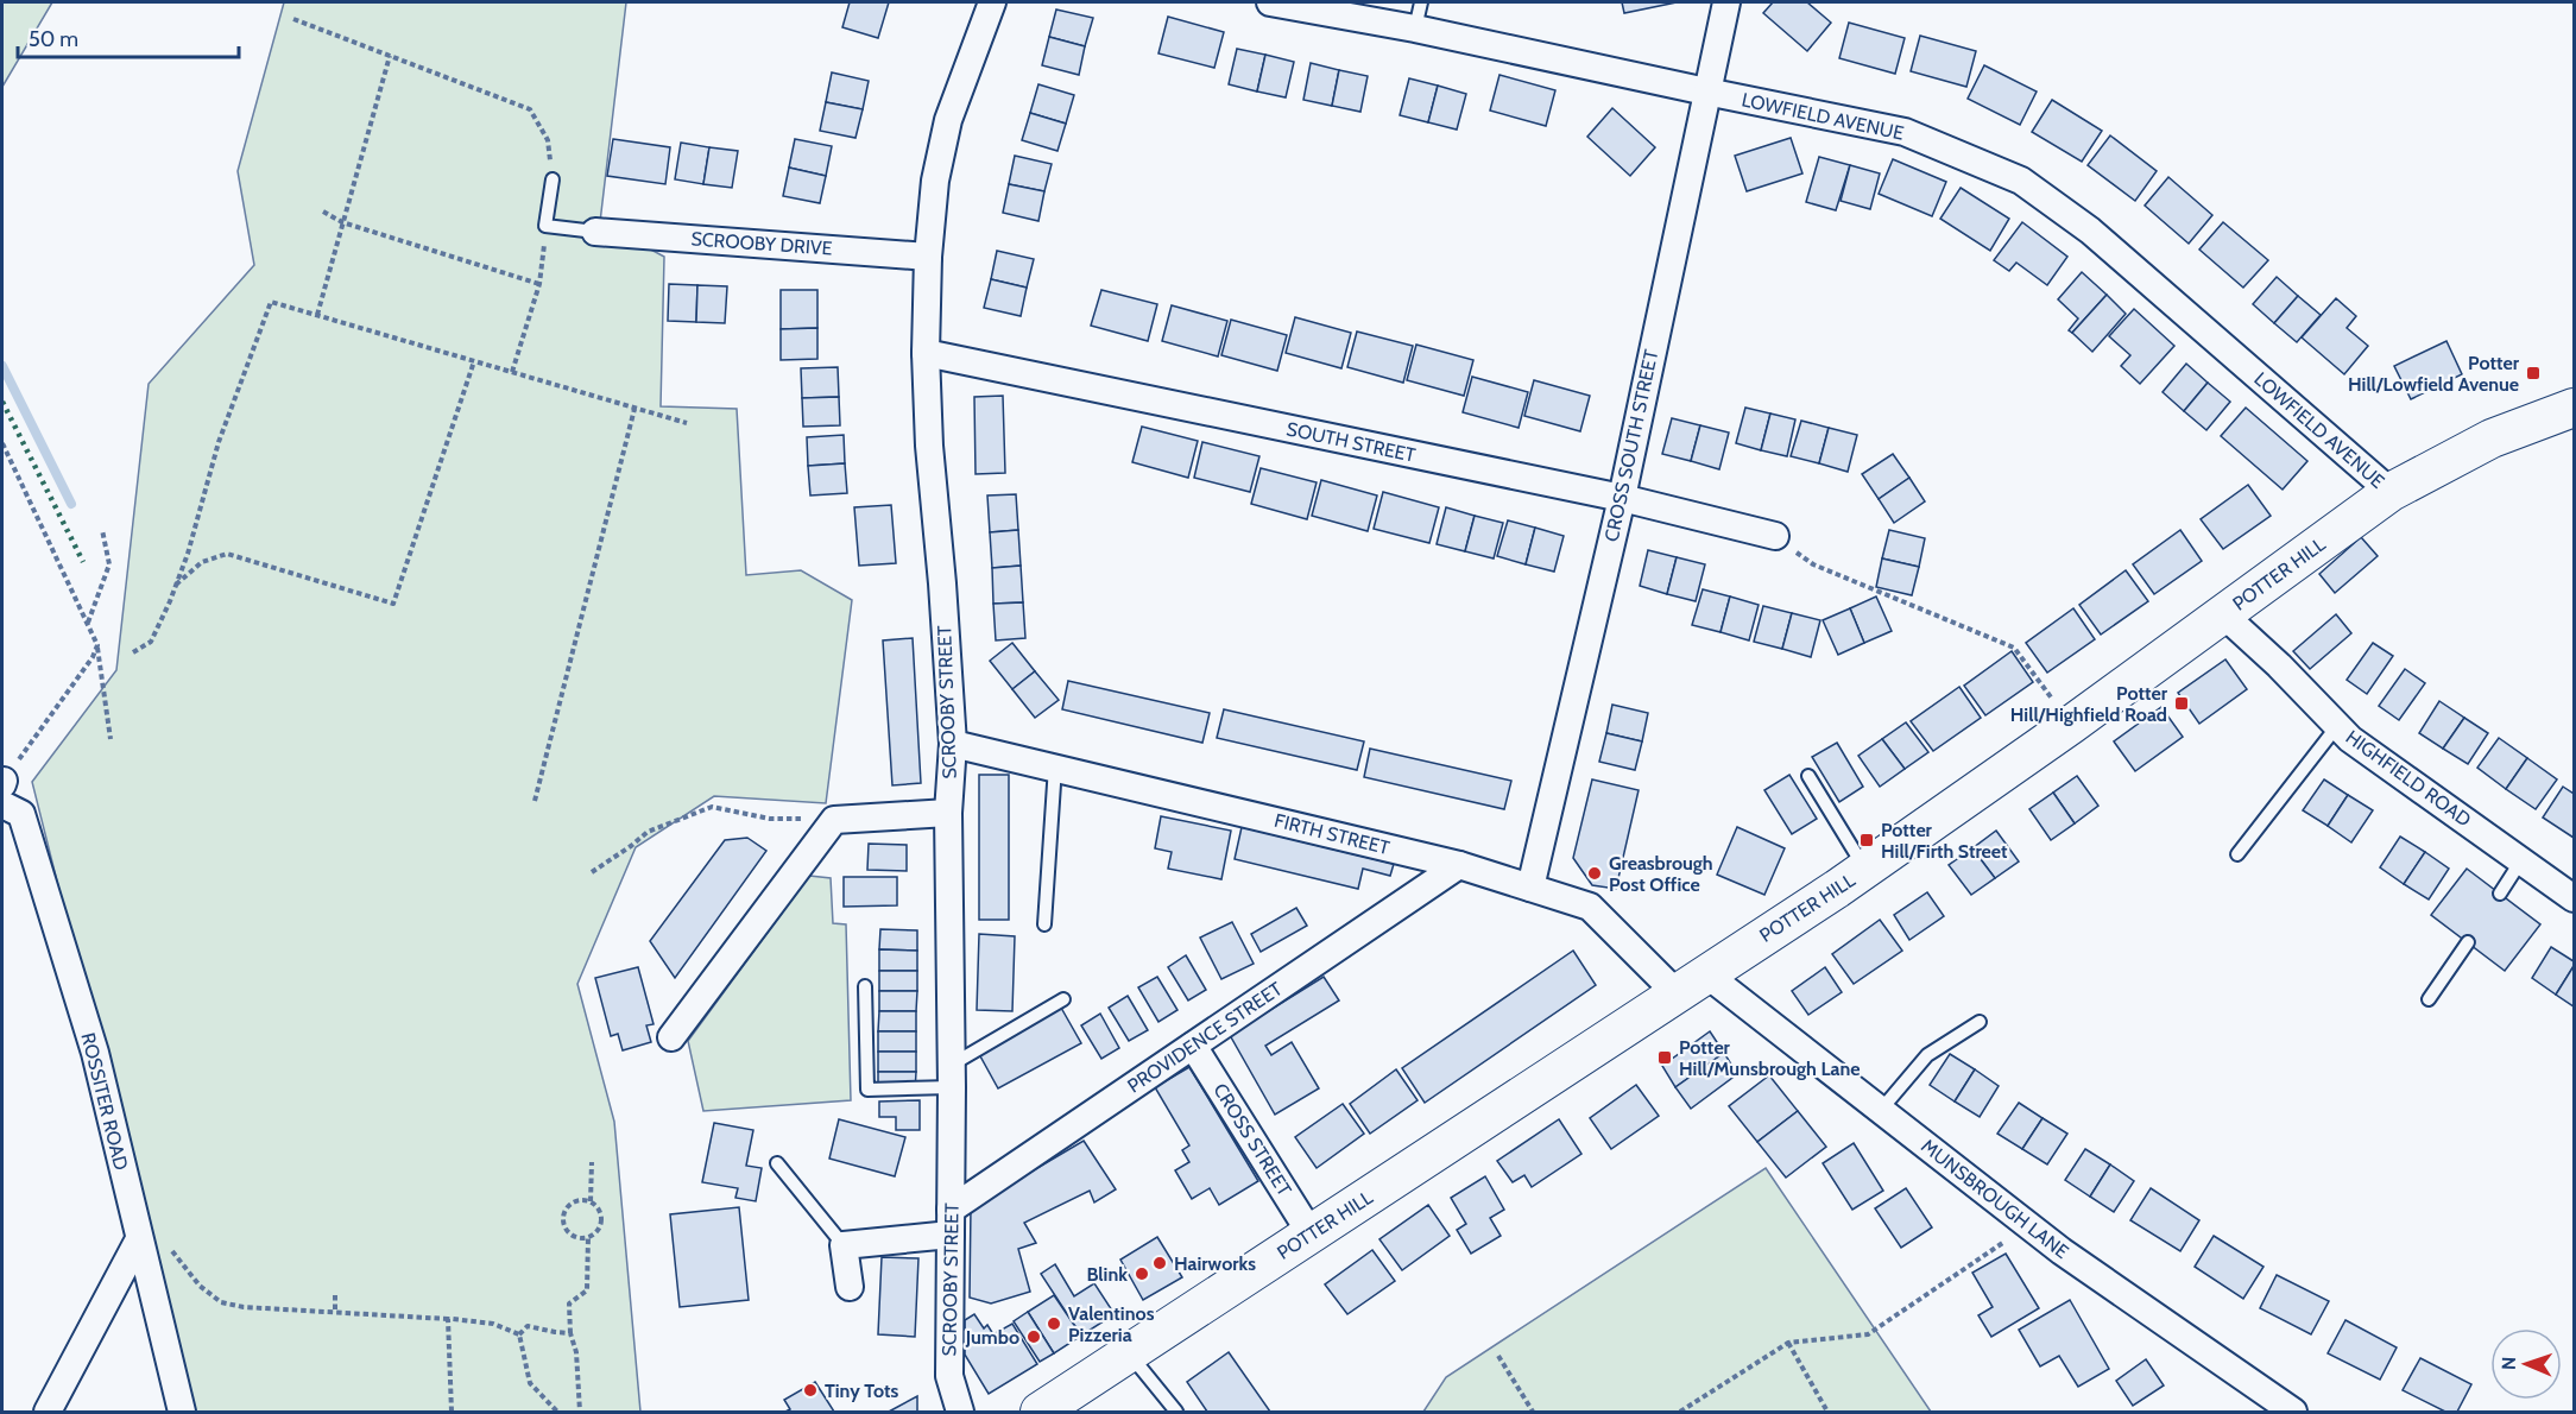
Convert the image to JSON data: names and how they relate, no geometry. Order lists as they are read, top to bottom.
{
  "streets": {
    "main road": ["POTTER HILL"],
    "street": [
      "LOWFIELD AVENUE",
      "SCROOBY DRIVE",
      "SOUTH STREET",
      "CROSS SOUTH STREET",
      "SCROOBY STREET",
      "HIGHFIELD ROAD",
      "FIRTH STREET",
      "PROVIDENCE STREET",
      "ROSSITER ROAD",
      "CROSS STREET",
      "MUNSBROUGH LANE"
    ]
  },
  "crossings": [
    ["LOWFIELD AVENUE", "CROSS SOUTH STREET"],
    ["LOWFIELD AVENUE", "POTTER HILL"],
    ["SCROOBY DRIVE", "SCROOBY STREET"],
    ["SOUTH STREET", "CROSS SOUTH STREET"],
    ["SOUTH STREET", "SCROOBY STREET"],
    ["CROSS SOUTH STREET", "FIRTH STREET"],
    ["POTTER HILL", "HIGHFIELD ROAD"],
    ["POTTER HILL", "FIRTH STREET"],
    ["POTTER HILL", "CROSS STREET"],
    ["POTTER HILL", "MUNSBROUGH LANE"],
    ["SCROOBY STREET", "FIRTH STREET"],
    ["SCROOBY STREET", "PROVIDENCE STREET"],
    ["FIRTH STREET", "PROVIDENCE STREET"],
    ["FIRTH STREET", "MUNSBROUGH LANE"],
    ["PROVIDENCE STREET", "CROSS STREET"]
  ],
  "places": {
    "transit": [
      "Potter Hill/Lowfield Avenue",
      "Potter Hill/Highfield Road",
      "Potter Hill/Firth Street",
      "Potter Hill/Munsbrough Lane"
    ],
    "other": [
      "Greasbrough Post Office",
      "Hairworks",
      "Blink",
      "Valentinos Pizzeria",
      "Jumbo",
      "Tiny Tots"
    ]
  },
  "scale_bar": "50 m",
  "north": "left"
}
